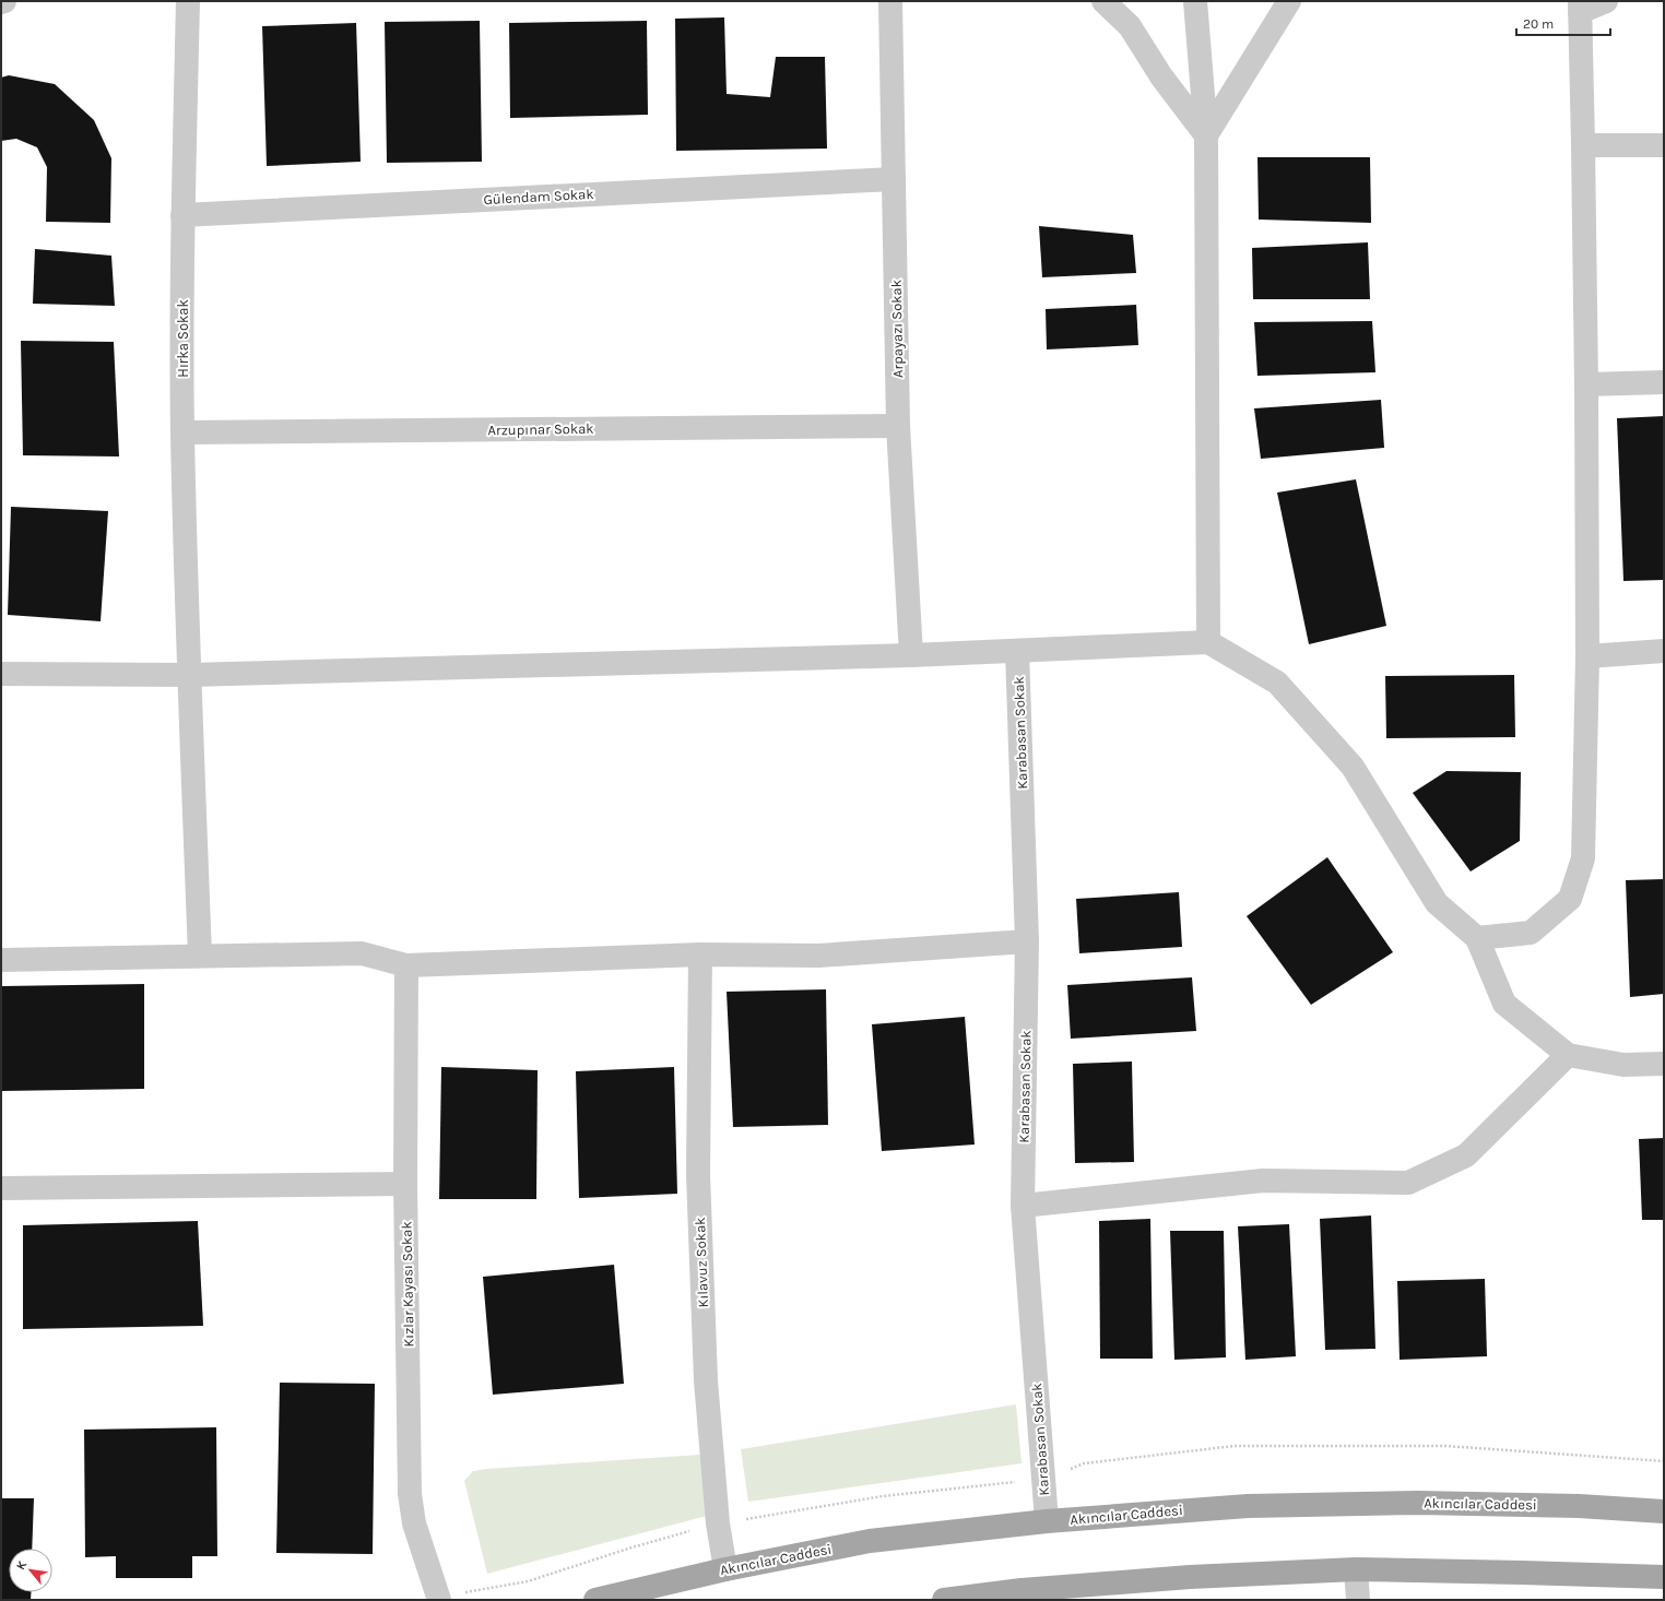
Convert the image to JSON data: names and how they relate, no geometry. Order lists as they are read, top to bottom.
{
  "streets": {
    "main road": ["Akıncılar Caddesi"],
    "street": [
      "Gülendam Sokak",
      "Arpayazı Sokak",
      "Hırka Sokak",
      "Arzupınar Sokak",
      "Karabasan Sokak",
      "Kılavuz Sokak",
      "Kızlar Kayası Sokak"
    ]
  },
  "crossings": [
    ["Gülendam Sokak", "Arpayazı Sokak"],
    ["Gülendam Sokak", "Hırka Sokak"],
    ["Arpayazı Sokak", "Arzupınar Sokak"],
    ["Hırka Sokak", "Arzupınar Sokak"],
    ["Karabasan Sokak", "Akıncılar Caddesi"],
    ["Kılavuz Sokak", "Akıncılar Caddesi"]
  ],
  "scale_bar": "20 m",
  "north": "top left"
}
